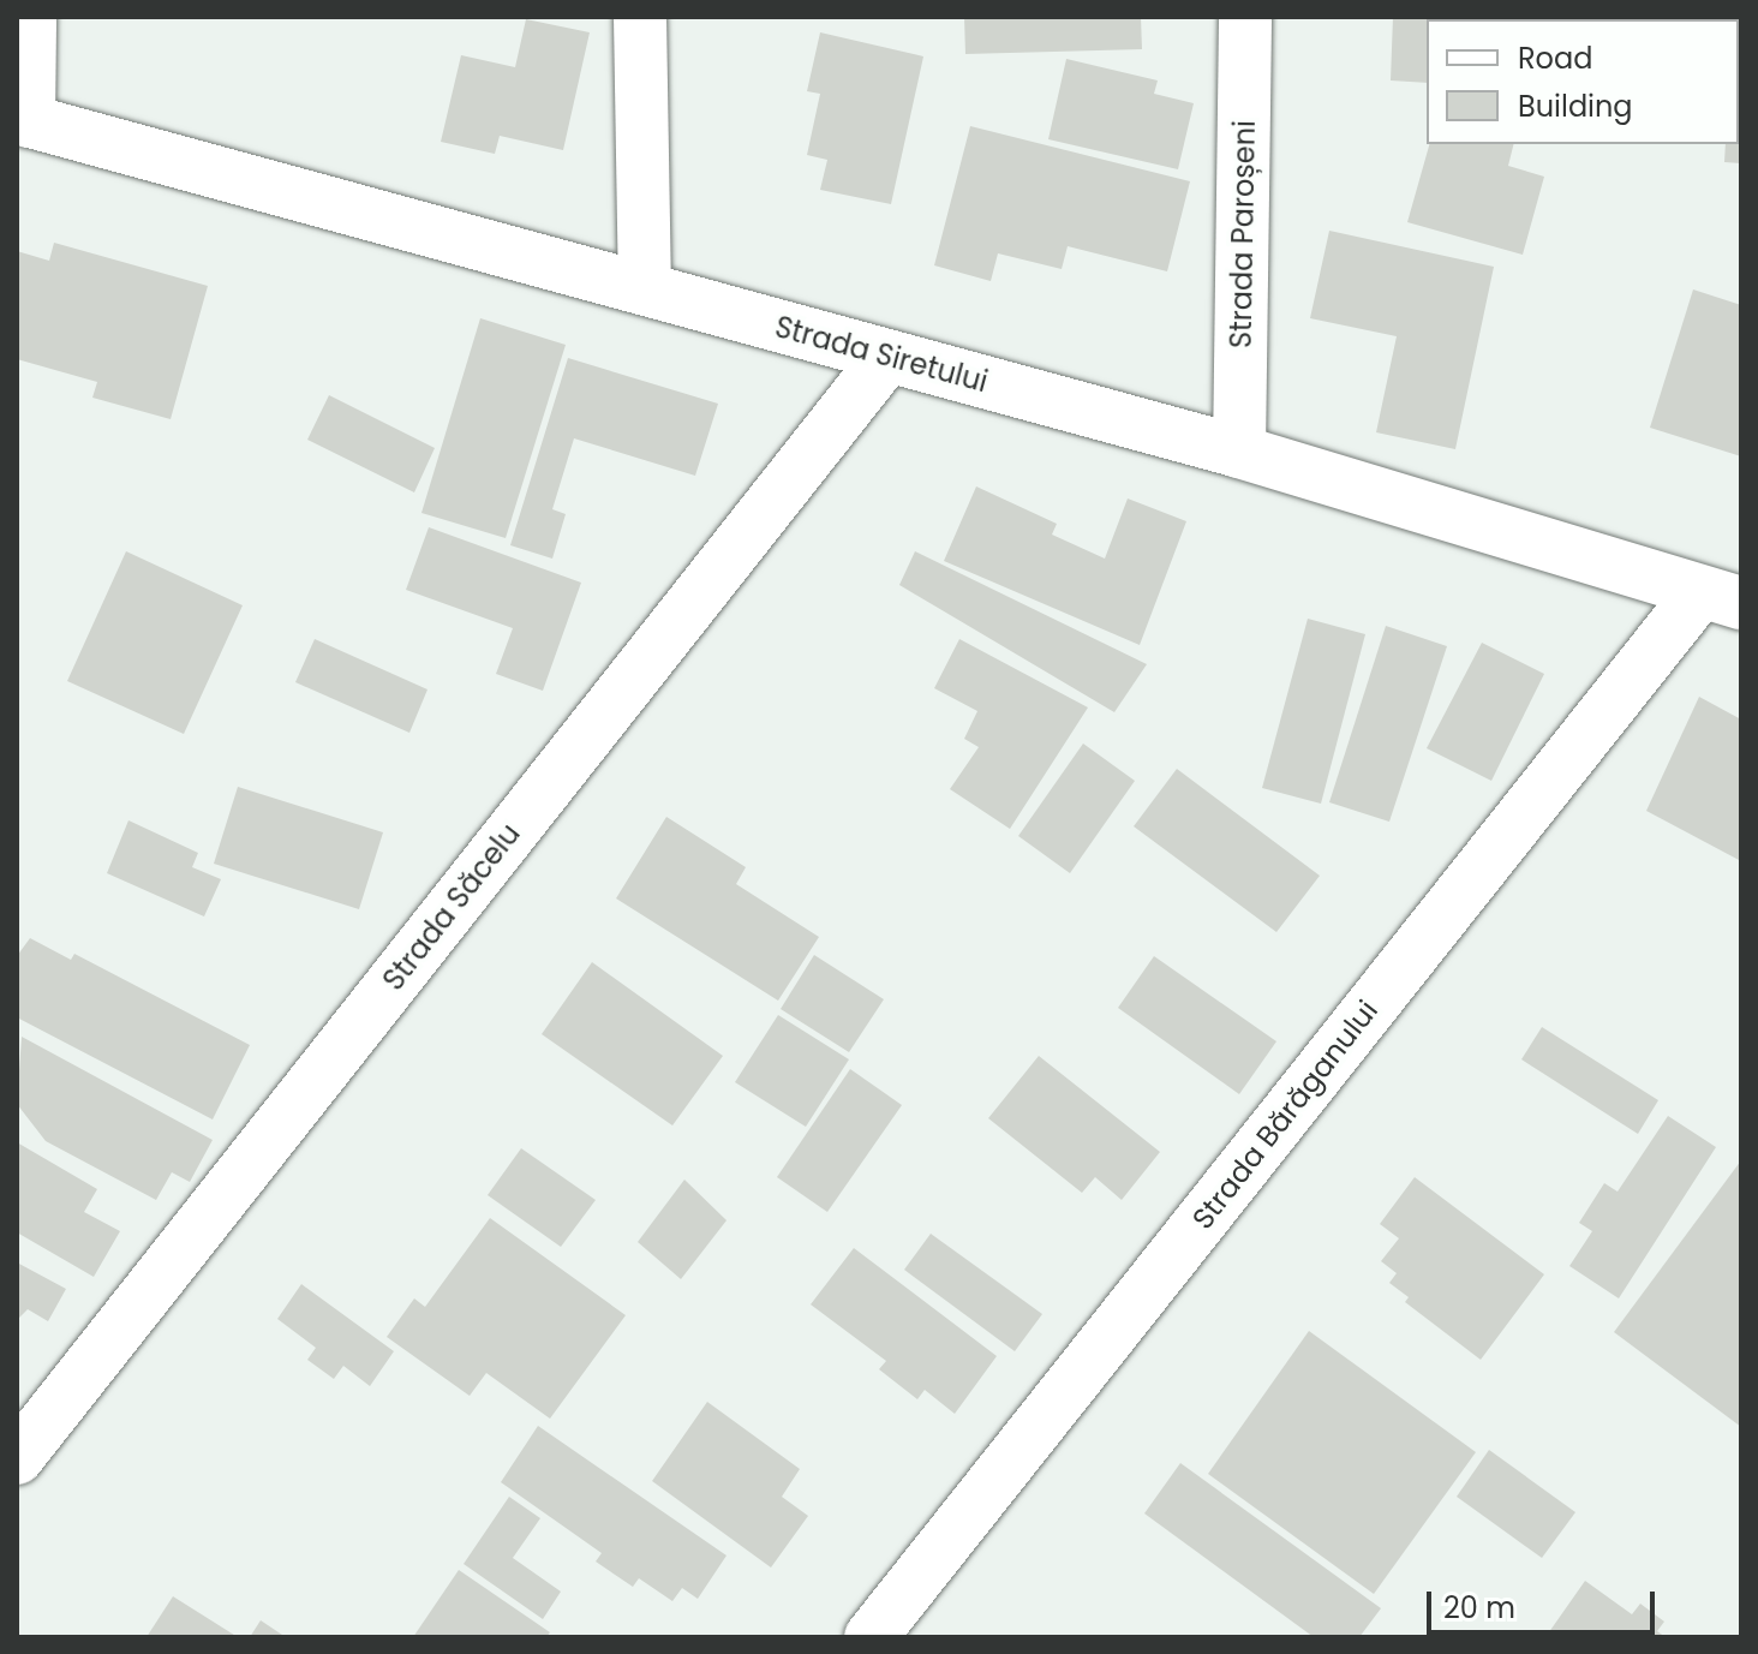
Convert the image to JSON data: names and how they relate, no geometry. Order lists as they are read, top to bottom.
{
  "streets": {
    "street": [
      "Strada Paroșeni",
      "Strada Siretului",
      "Strada Săcelu",
      "Strada Bărăganului"
    ]
  },
  "crossings": [
    ["Strada Paroșeni", "Strada Siretului"],
    ["Strada Siretului", "Strada Săcelu"],
    ["Strada Siretului", "Strada Bărăganului"]
  ],
  "legend": ["Road", "Building"],
  "scale_bar": "20 m"
}
